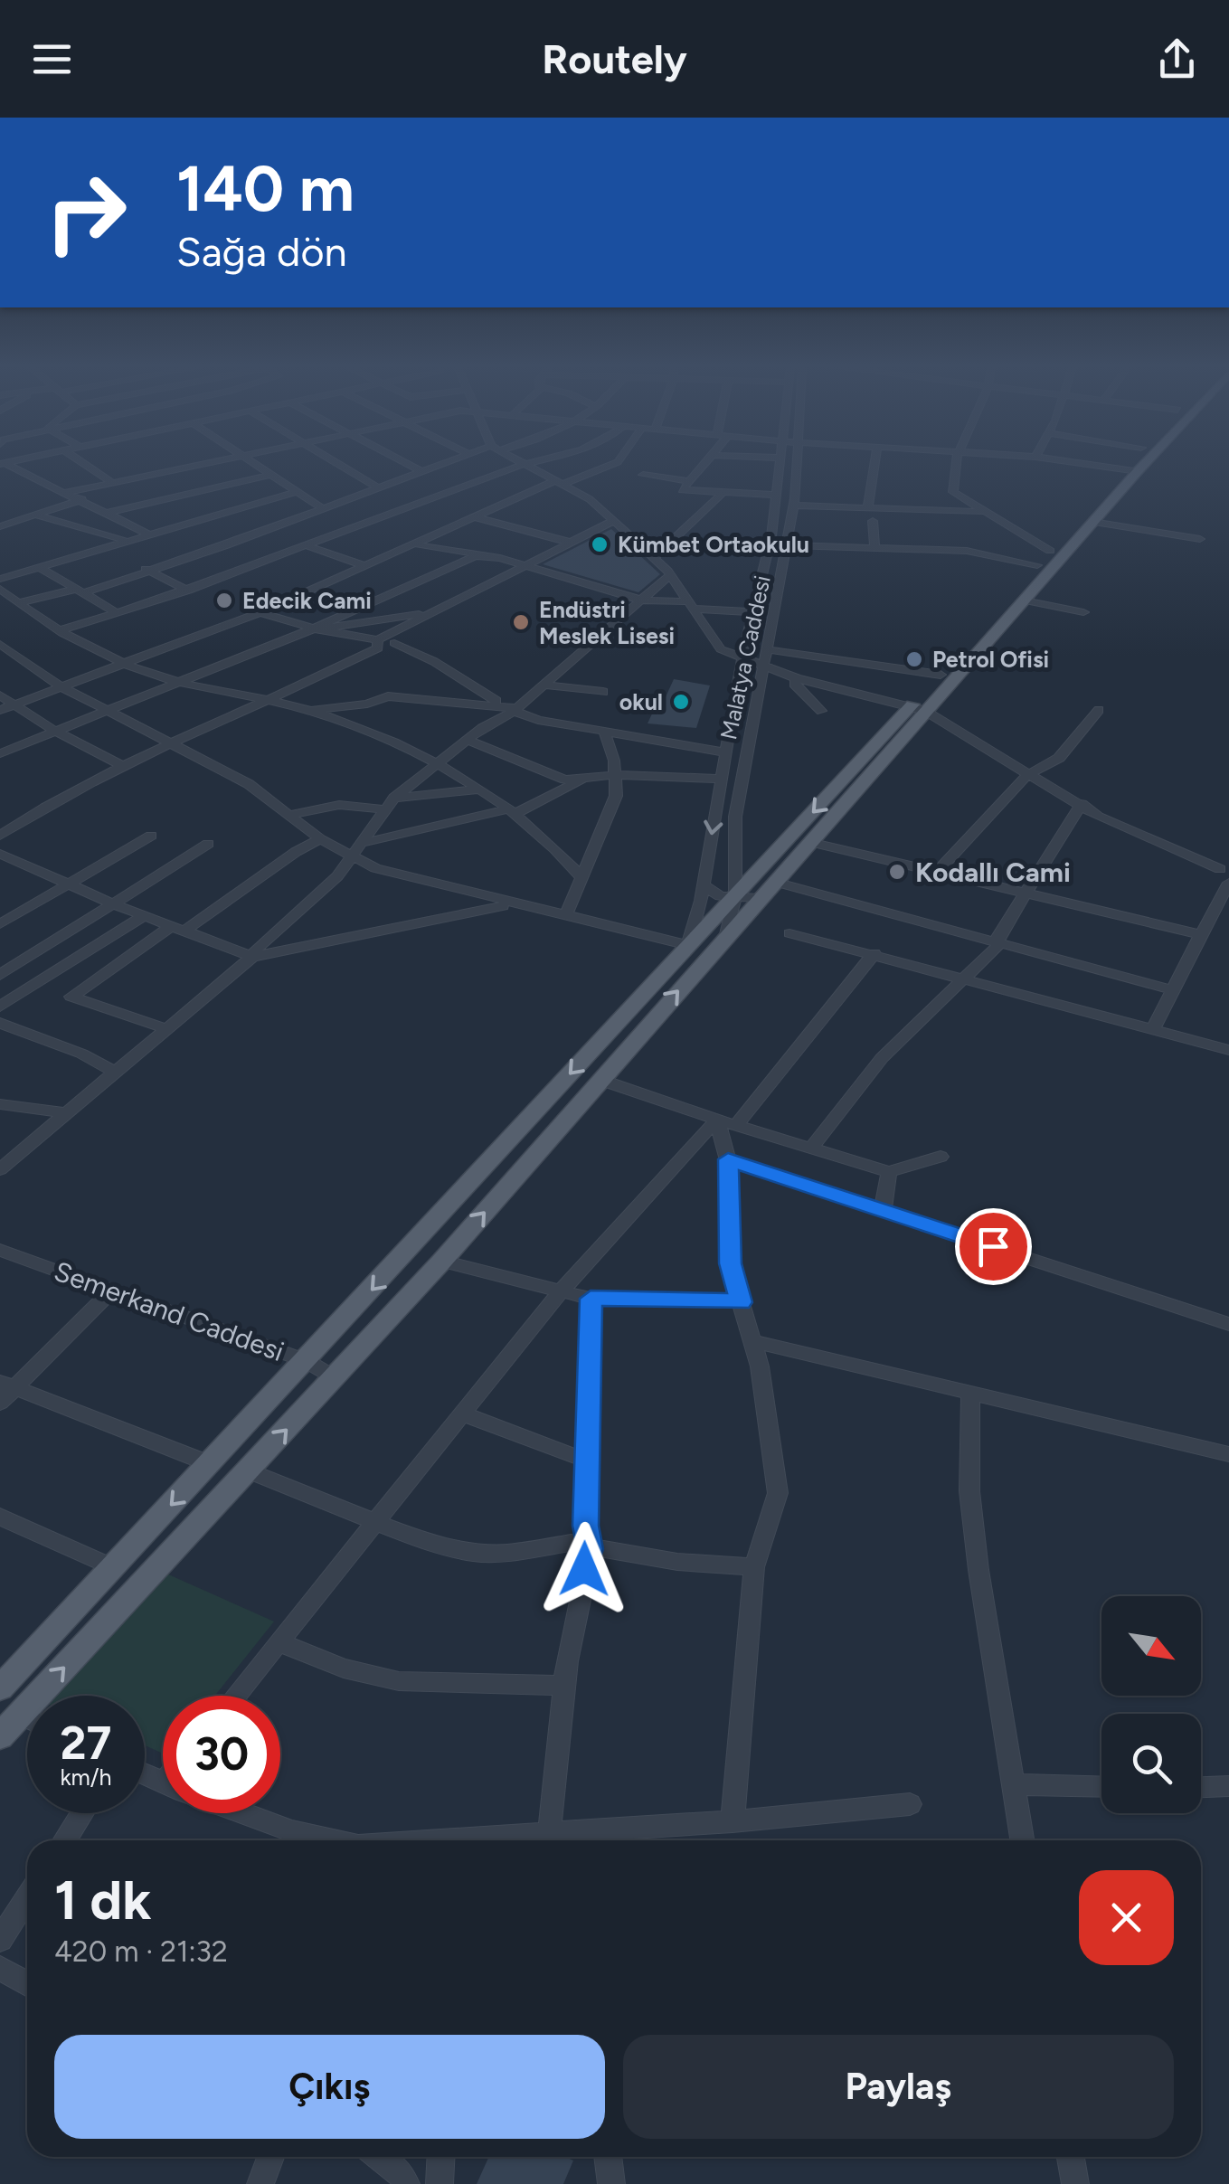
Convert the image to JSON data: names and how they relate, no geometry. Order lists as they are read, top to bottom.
{
  "streets": {
    "street": ["Malatya Caddesi", "Semerkand Caddesi"]
  },
  "places": [
    "Kümbet Ortaokulu",
    "Edecik Cami",
    "Endüstri Meslek Lisesi",
    "Petrol Ofisi",
    "okul",
    "Kodallı Cami"
  ],
  "north": "bottom right",
  "page": {
    "header": "Routely",
    "turn": ["140 m", "Sağa dön"],
    "speed": "27 km/h",
    "limit": "30",
    "heading": ["1 dk", "420 m · 21:32"],
    "buttons": ["Çıkış", "Paylaş"]
  }
}
